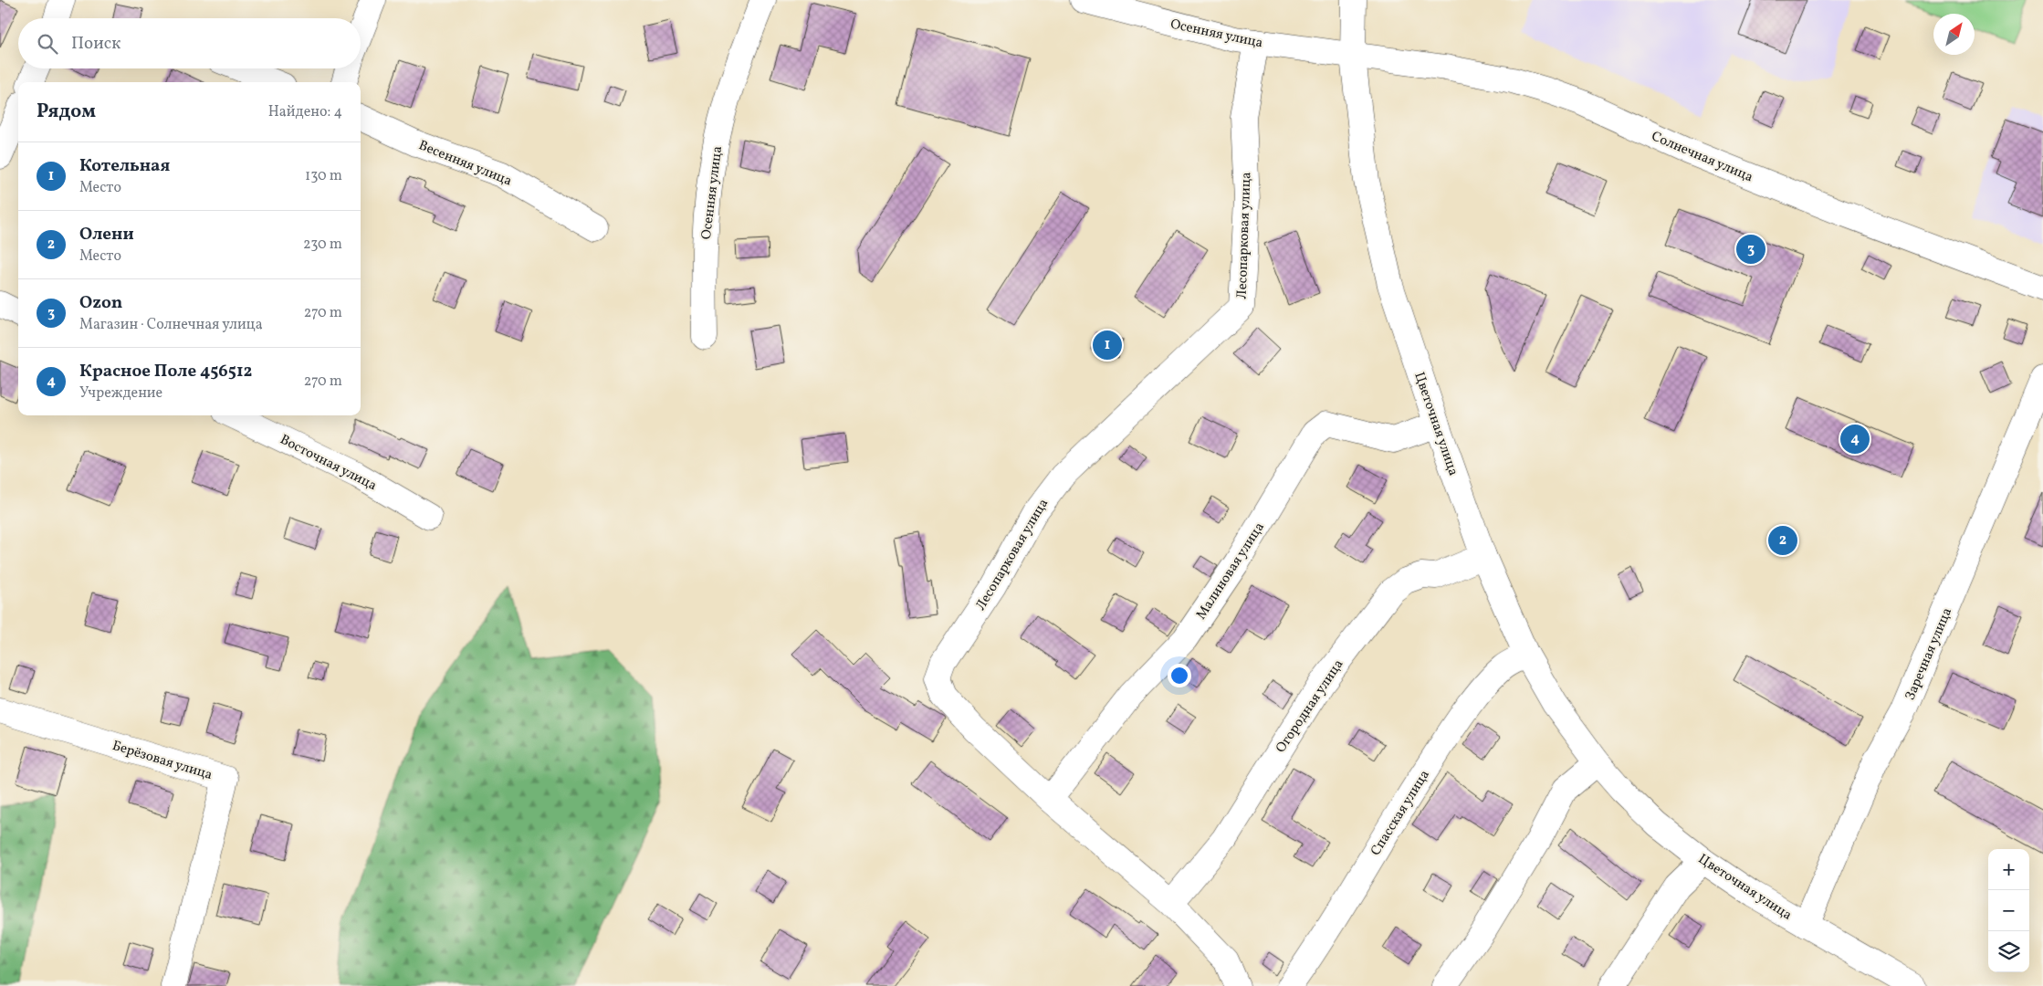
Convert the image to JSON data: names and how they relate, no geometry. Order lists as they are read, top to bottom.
{
  "streets": {
    "street": [
      "Осенняя улица",
      "Солнечная улица",
      "Весенняя улица",
      "Лесопарковая улица",
      "Цветочная улица",
      "Восточная улица",
      "Малиновая улица",
      "Заречная улица",
      "Огородная улица",
      "Берёзовая улица",
      "Спасская улица"
    ]
  },
  "crossings": [
    ["Осенняя улица", "Солнечная улица"],
    ["Осенняя улица", "Лесопарковая улица"],
    ["Осенняя улица", "Цветочная улица"],
    ["Солнечная улица", "Цветочная улица"],
    ["Лесопарковая улица", "Малиновая улица"],
    ["Лесопарковая улица", "Огородная улица"],
    ["Цветочная улица", "Малиновая улица"],
    ["Цветочная улица", "Заречная улица"],
    ["Цветочная улица", "Огородная улица"],
    ["Цветочная улица", "Спасская улица"]
  ],
  "north": "top right",
  "page": {
    "search": "Поиск",
    "heading": ["Рядом", "Найдено: 4"],
    "list": [
      {
        "mark": "1",
        "name": "Котельная",
        "note": "Место",
        "value": "130 m"
      },
      {
        "mark": "2",
        "name": "Олени",
        "note": "Место",
        "value": "230 m"
      },
      {
        "mark": "3",
        "name": "Ozon",
        "note": "Магазин · Солнечная улица",
        "value": "270 m"
      },
      {
        "mark": "4",
        "name": "Красное Поле 456512",
        "note": "Учреждение",
        "value": "270 m"
      }
    ],
    "pins": [
      "3",
      "1",
      "4",
      "2"
    ],
    "map_buttons": ["+", "−"]
  }
}
